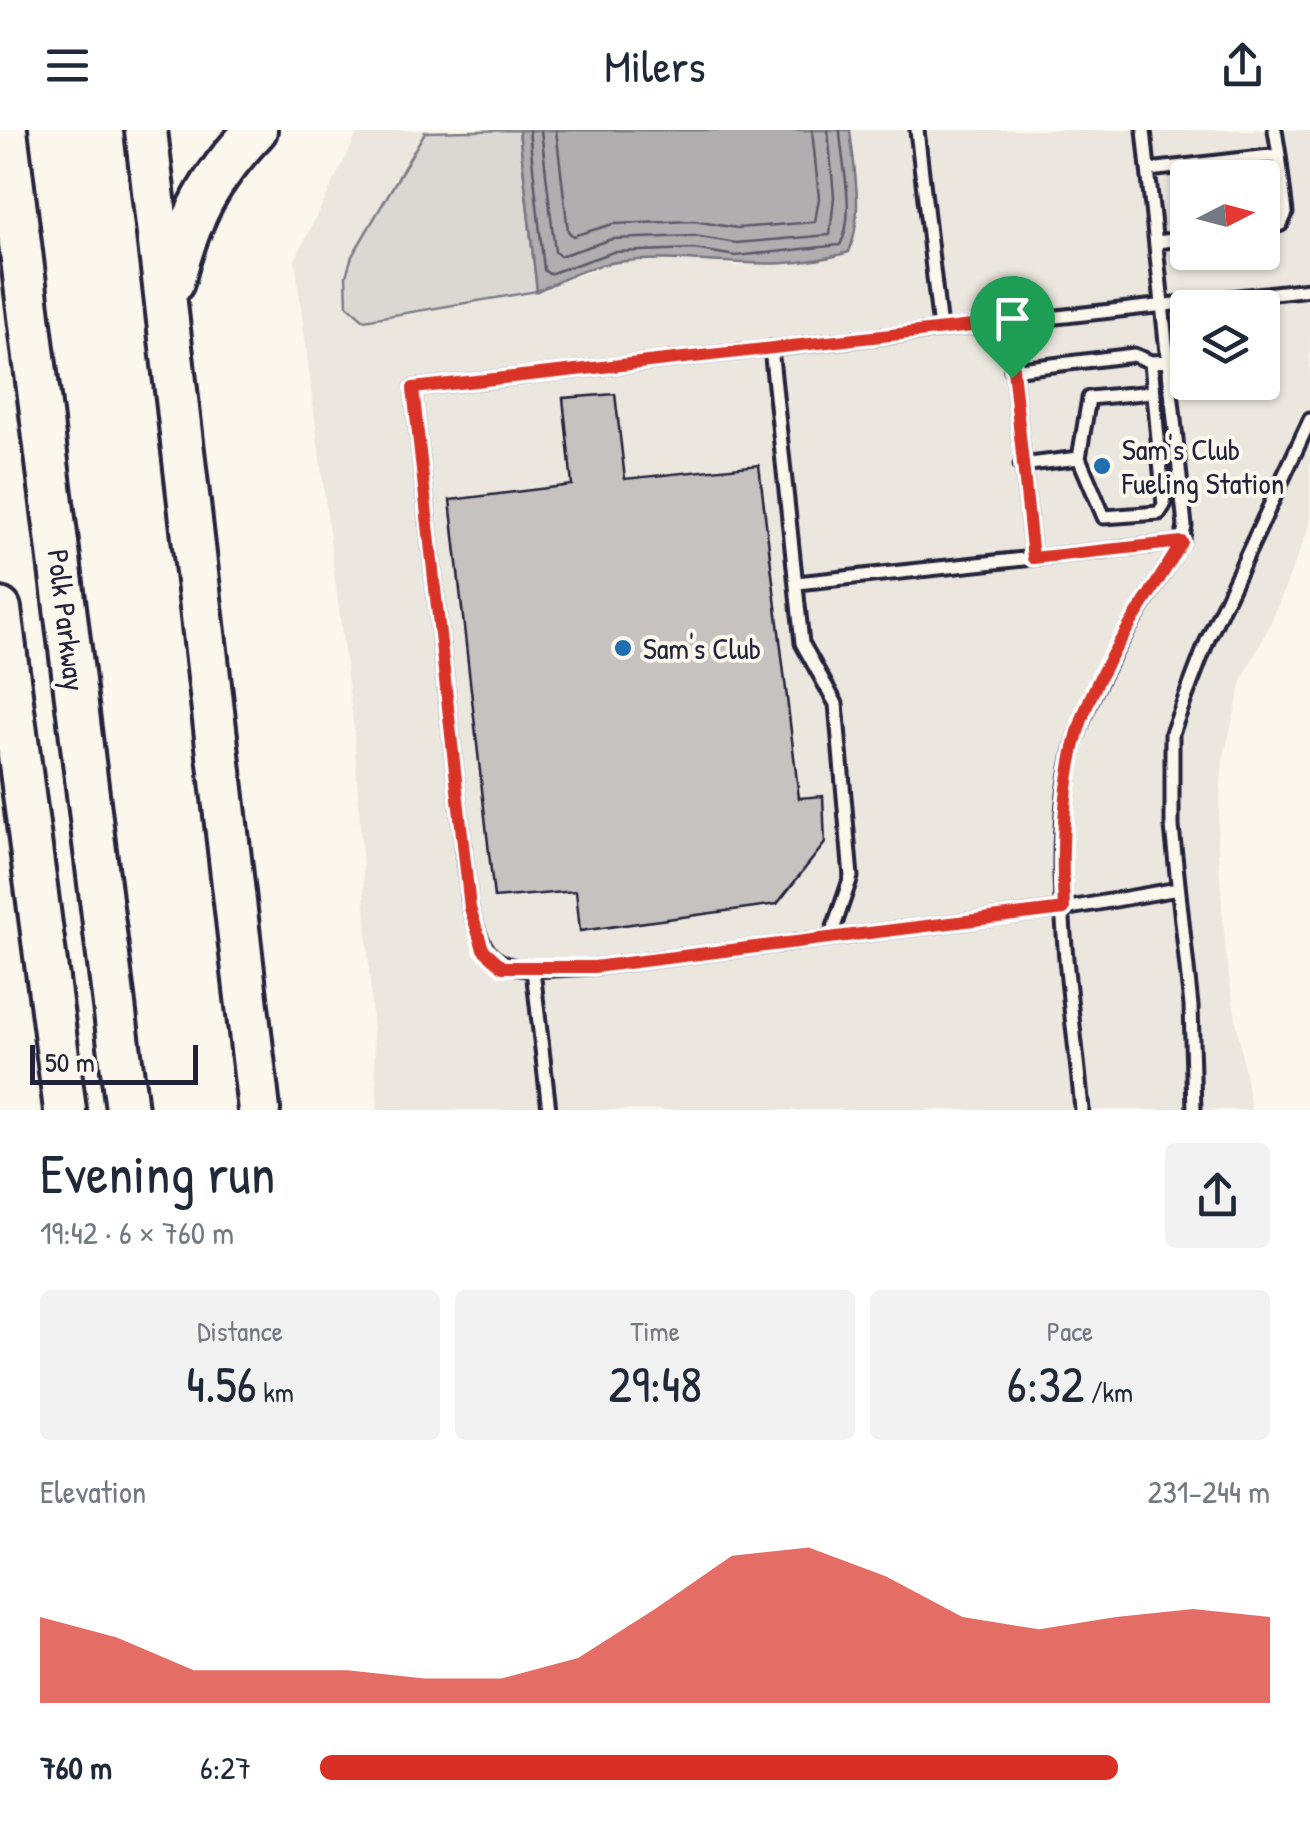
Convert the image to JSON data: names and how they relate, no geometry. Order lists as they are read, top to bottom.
{
  "streets": {
    "highway": ["Polk Parkway"]
  },
  "places": ["Sam's Club Fueling Station", "Sam's Club"],
  "scale_bar": "50 m",
  "north": "right",
  "page": {
    "header": "Milers",
    "scale": "50 m",
    "heading": ["Evening run", "19:42 · 6 × 760 m"],
    "stats": [
      ["Distance", "4.56 km"],
      ["Time", "29:48"],
      ["Pace", "6:32 /km"]
    ],
    "chart": ["Elevation", "231–244 m"],
    "list": [
      {
        "name": "760 m",
        "note": "6:27"
      }
    ]
  }
}
